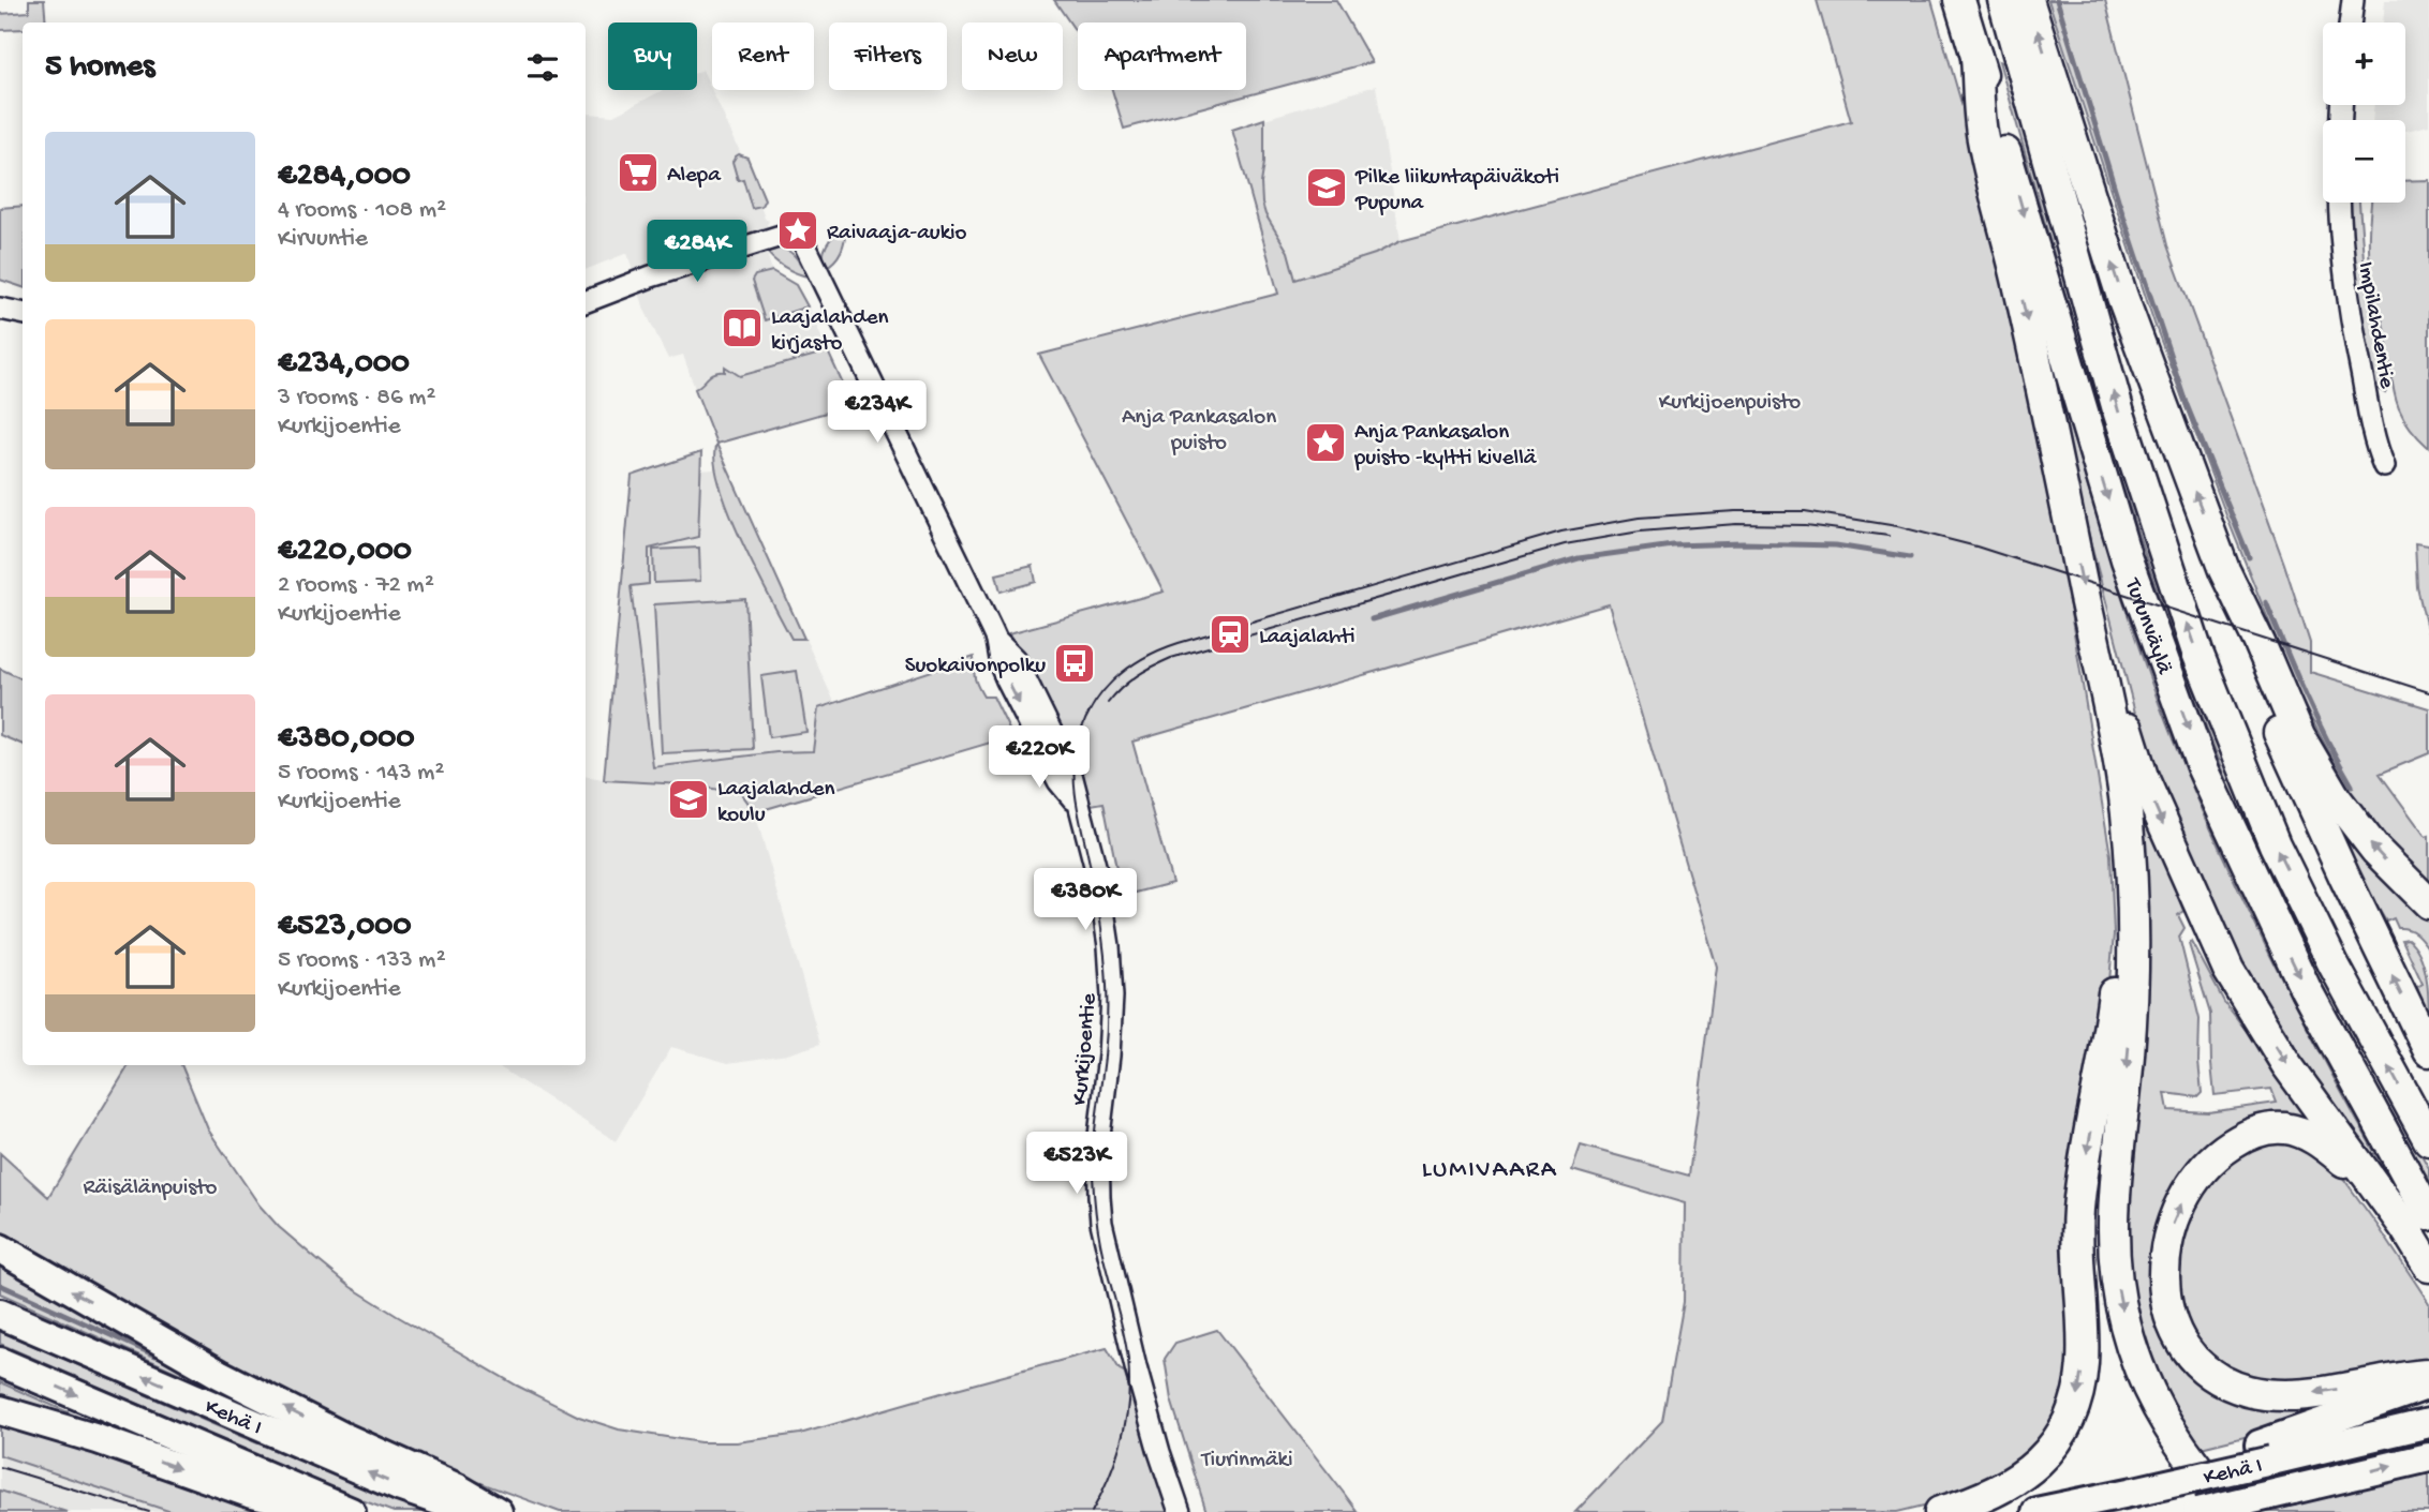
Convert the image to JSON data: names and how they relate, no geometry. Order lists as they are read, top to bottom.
{
  "streets": {
    "highway": ["Turunväylä", "Kehä I"],
    "street": ["Impilahdentie", "Kurkijoentie"]
  },
  "districts": ["LUMIVAARA"],
  "parks": [
    "Kurkijoenpuisto",
    "Anja Pankasalon puisto",
    "Räisälänpuisto",
    "Tiurinmäki"
  ],
  "places": {
    "supermarket": ["Alepa"],
    "school or university": ["Pilke liikuntapäiväkoti Pupuna", "Laajalahden koulu"],
    "place": ["Raivaaja-aukio", "Anja Pankasalon puisto -kyltti kivellä"],
    "library": ["Laajalahden kirjasto"],
    "station": ["Laajalahti"],
    "bus stop": ["Suokaivonpolku"]
  },
  "page": {
    "map_buttons": ["+", "−"],
    "chip": [
      "Buy",
      "Rent",
      "Filters",
      "New",
      "Apartment"
    ],
    "heading": "5 homes",
    "list": [
      {
        "name": "€284,000",
        "note": "4 rooms · 108 m² · Kirvuntie"
      },
      {
        "name": "€234,000",
        "note": "3 rooms · 86 m² · Kurkijoentie"
      },
      {
        "name": "€220,000",
        "note": "2 rooms · 72 m² · Kurkijoentie"
      },
      {
        "name": "€380,000",
        "note": "5 rooms · 143 m² · Kurkijoentie"
      },
      {
        "name": "€523,000",
        "note": "5 rooms · 133 m² · Kurkijoentie"
      }
    ],
    "price": [
      "€284K",
      "€234K",
      "€220K",
      "€380K",
      "€523K"
    ]
  }
}
